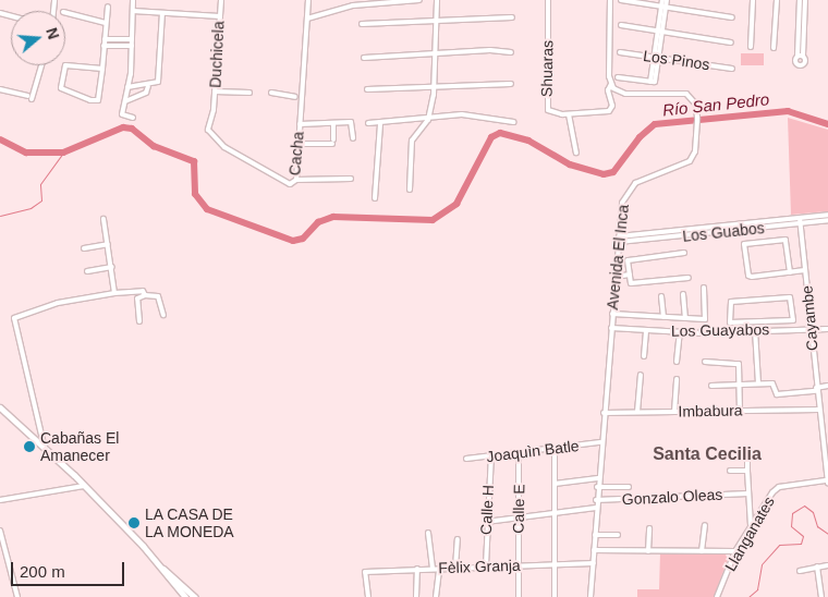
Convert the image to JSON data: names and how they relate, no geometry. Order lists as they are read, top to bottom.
{
  "streets": {
    "street": [
      "Duchicela",
      "Los Pinos",
      "Shuaras",
      "Cacha",
      "Los Guabos",
      "Avenida El Inca",
      "Cayambe",
      "Los Guayabos",
      "Imbabura",
      "Joaquìn Batle",
      "Gonzalo Oleas",
      "Calle E",
      "Calle H",
      "Llanganates",
      "Fèlix Granja"
    ]
  },
  "crossings": [
    ["Duchicela", "Cacha"],
    ["Shuaras", "Avenida El Inca"],
    ["Los Guabos", "Avenida El Inca"],
    ["Los Guabos", "Cayambe"],
    ["Avenida El Inca", "Los Guayabos"],
    ["Avenida El Inca", "Imbabura"],
    ["Avenida El Inca", "Joaquìn Batle"],
    ["Avenida El Inca", "Gonzalo Oleas"],
    ["Avenida El Inca", "Fèlix Granja"],
    ["Cayambe", "Los Guayabos"],
    ["Cayambe", "Imbabura"],
    ["Cayambe", "Llanganates"],
    ["Joaquìn Batle", "Calle E"],
    ["Joaquìn Batle", "Calle H"],
    ["Calle E", "Fèlix Granja"],
    ["Calle H", "Fèlix Granja"]
  ],
  "districts": ["Santa Cecilia"],
  "water": ["Río San Pedro"],
  "places": ["Cabañas El Amanecer", "LA CASA DE LA MONEDA"],
  "scale_bar": "200 m",
  "north": "right"
}
